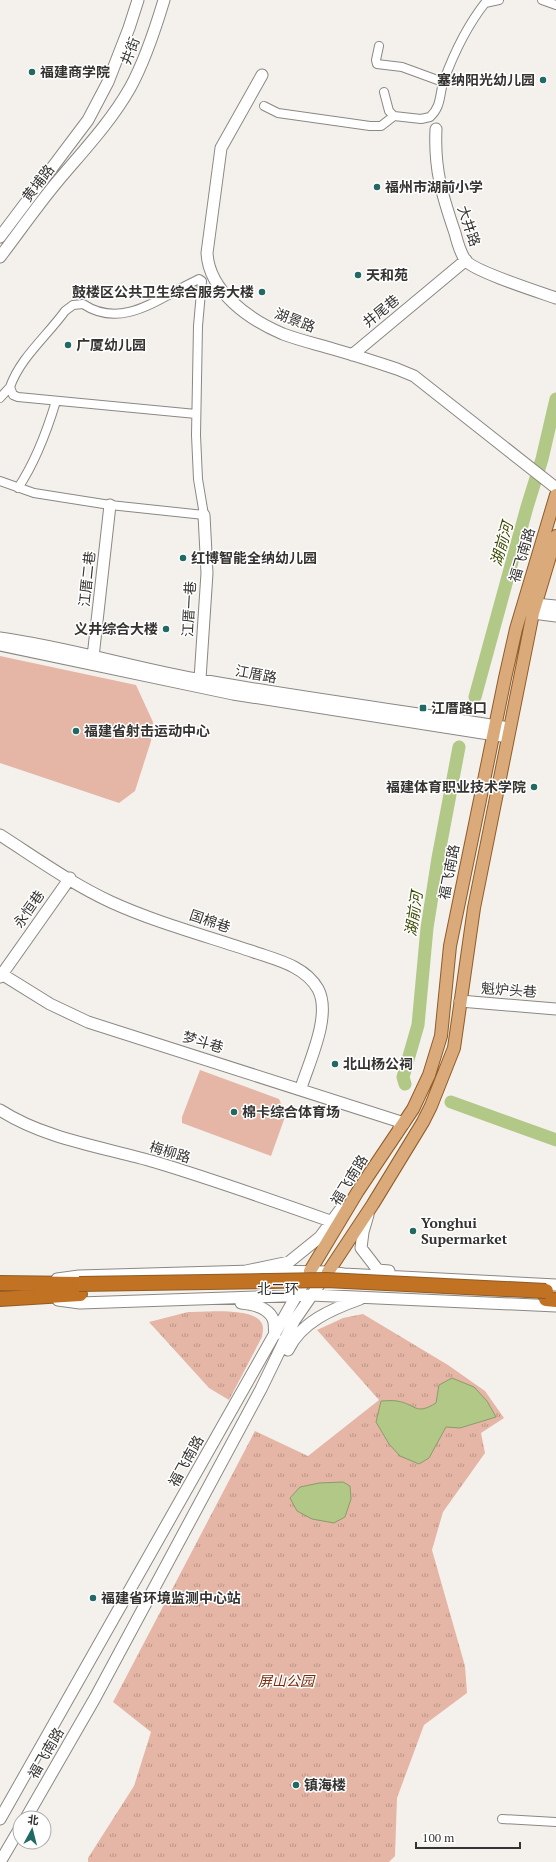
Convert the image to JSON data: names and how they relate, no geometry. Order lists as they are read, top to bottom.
{
  "streets": {
    "highway": ["北二环"],
    "main road": [
      "井街",
      "黄埔路",
      "大井路",
      "井尾巷",
      "湖景路",
      "福飞南路",
      "江厝二巷",
      "江厝一巷",
      "江厝路",
      "永恒巷",
      "国棉巷",
      "魁炉头巷",
      "梦斗巷",
      "梅柳路"
    ]
  },
  "crossings": [
    ["井街", "黄埔路"],
    ["大井路", "井尾巷"],
    ["井尾巷", "湖景路"],
    ["福飞南路", "江厝路"],
    ["福飞南路", "魁炉头巷"],
    ["福飞南路", "梦斗巷"],
    ["江厝二巷", "江厝路"],
    ["江厝一巷", "江厝路"],
    ["永恒巷", "国棉巷"],
    ["永恒巷", "梦斗巷"],
    ["国棉巷", "梦斗巷"]
  ],
  "water": ["湖前河"],
  "parks": ["屏山公园"],
  "places": {
    "other": [
      "福建商学院",
      "塞纳阳光幼儿园",
      "福州市湖前小学",
      "天和苑",
      "鼓楼区公共卫生综合服务大楼",
      "广厦幼儿园",
      "红博智能全纳幼儿园",
      "义井综合大楼",
      "福建省射击运动中心",
      "福建体育职业技术学院",
      "北山杨公祠",
      "棉卡综合体育场",
      "Yonghui Supermarket",
      "福建省环境监测中心站",
      "镇海楼"
    ],
    "transit": ["江厝路口"]
  },
  "scale_bar": "100 m",
  "north": "top"
}
